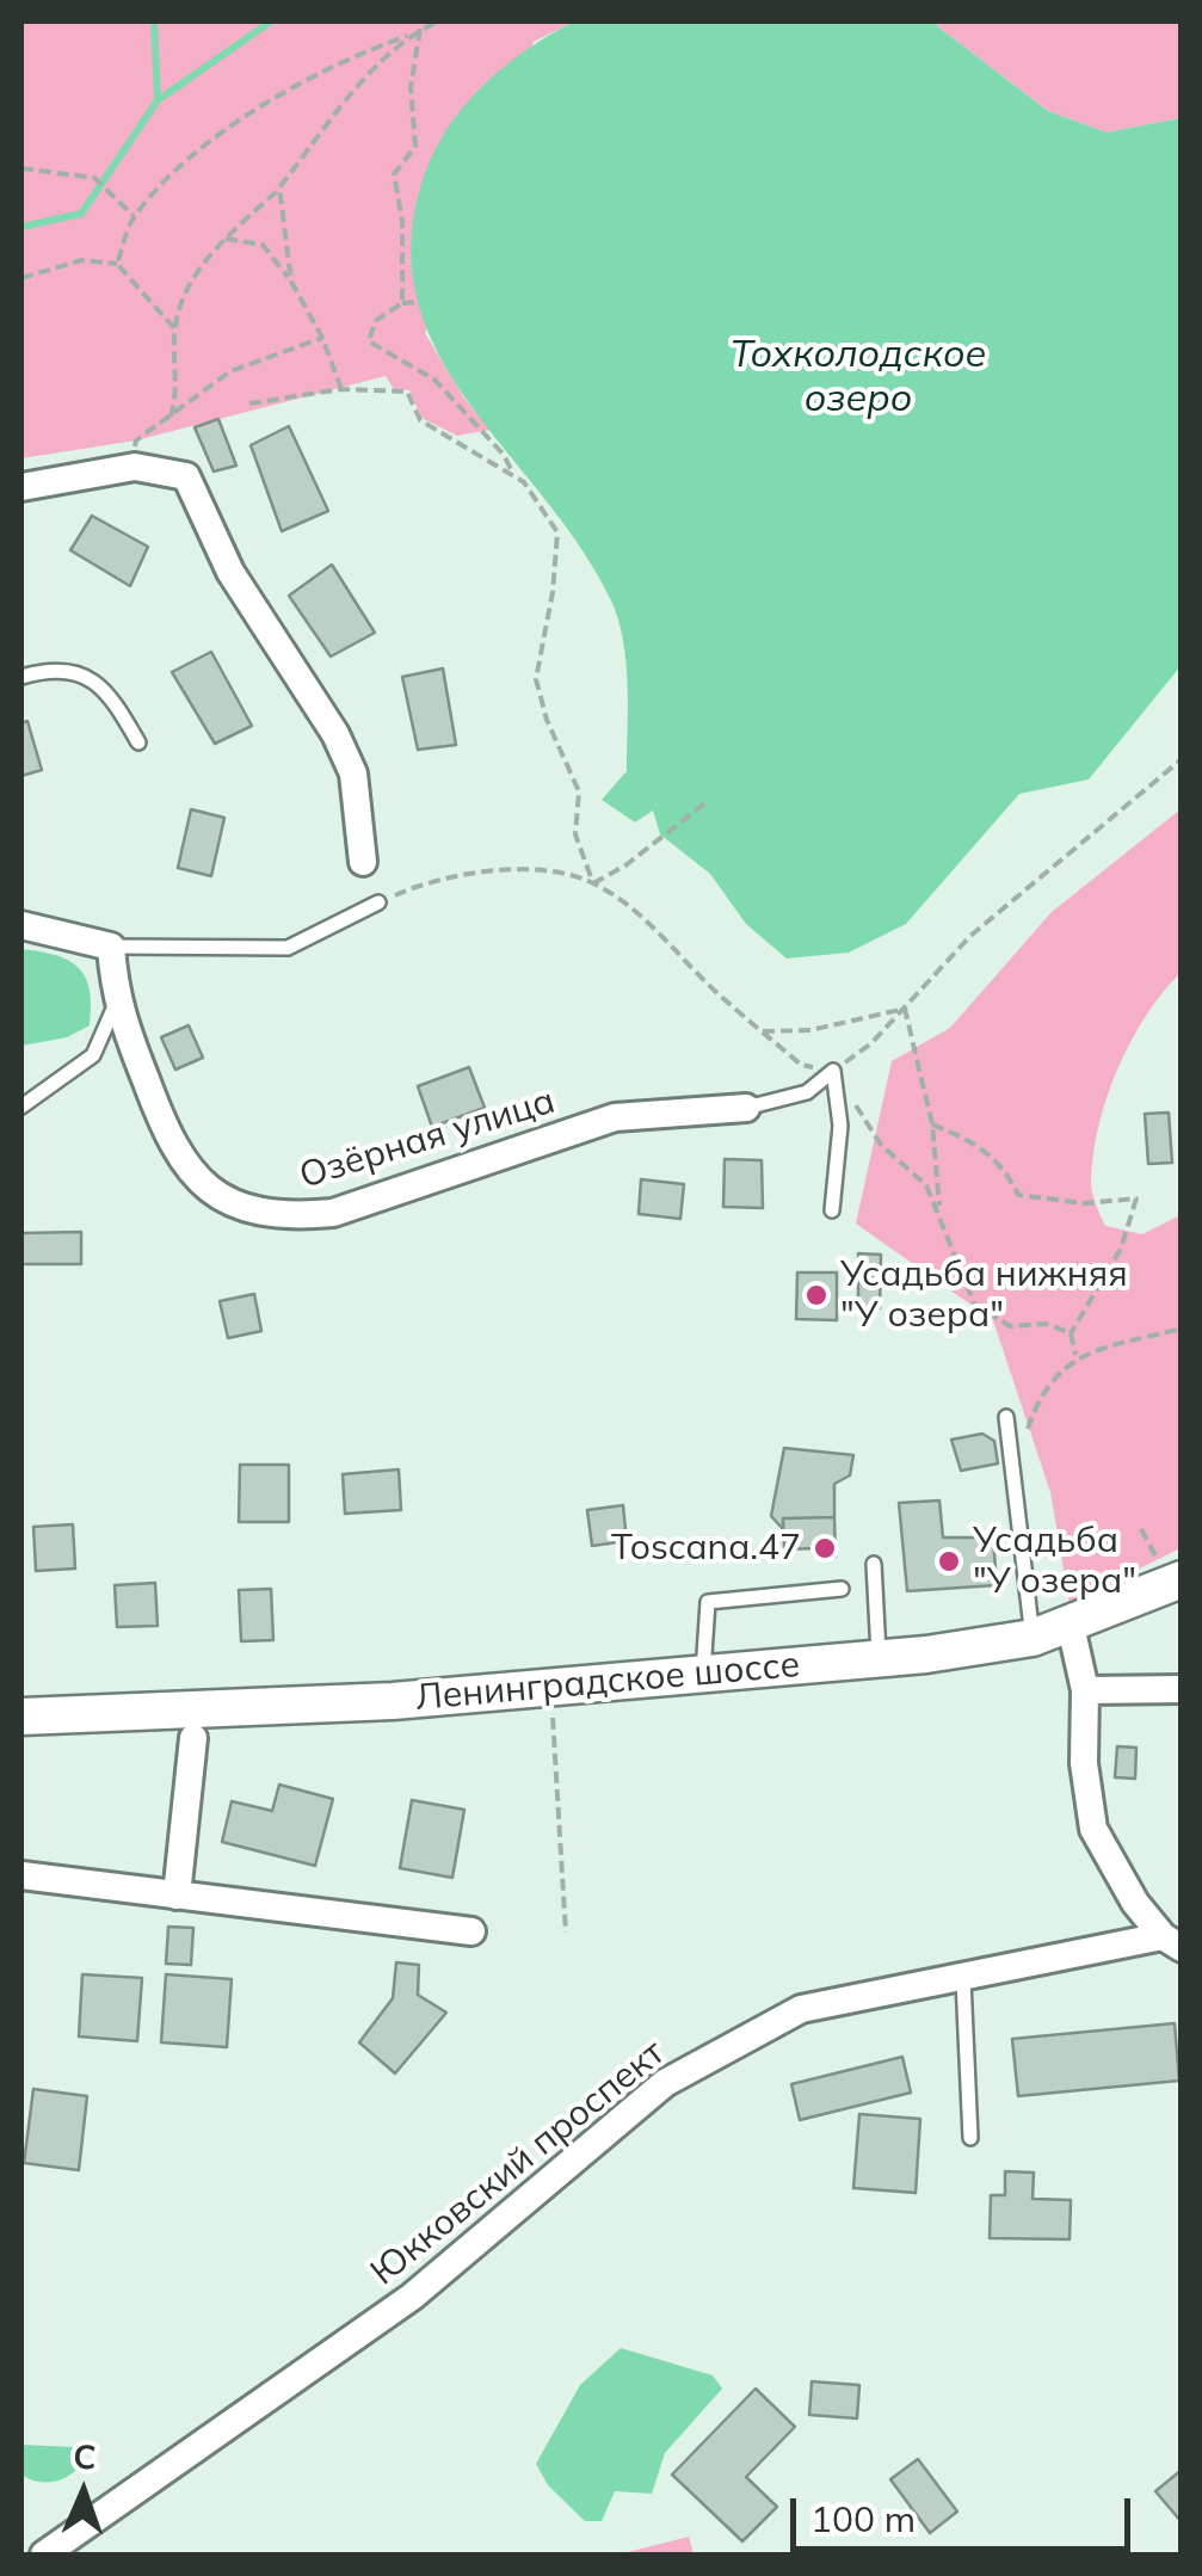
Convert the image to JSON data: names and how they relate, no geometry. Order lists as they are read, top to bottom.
{
  "streets": {
    "main road": ["Ленинградское шоссе"],
    "street": ["Озёрная улица", "Юкковский проспект"]
  },
  "water": ["Тохколодское озеро"],
  "places": ["Усадьба нижняя \"У озера\"", "Toscana.47", "Усадьба \"У озера\""],
  "scale_bar": "100 m",
  "north": "top"
}
